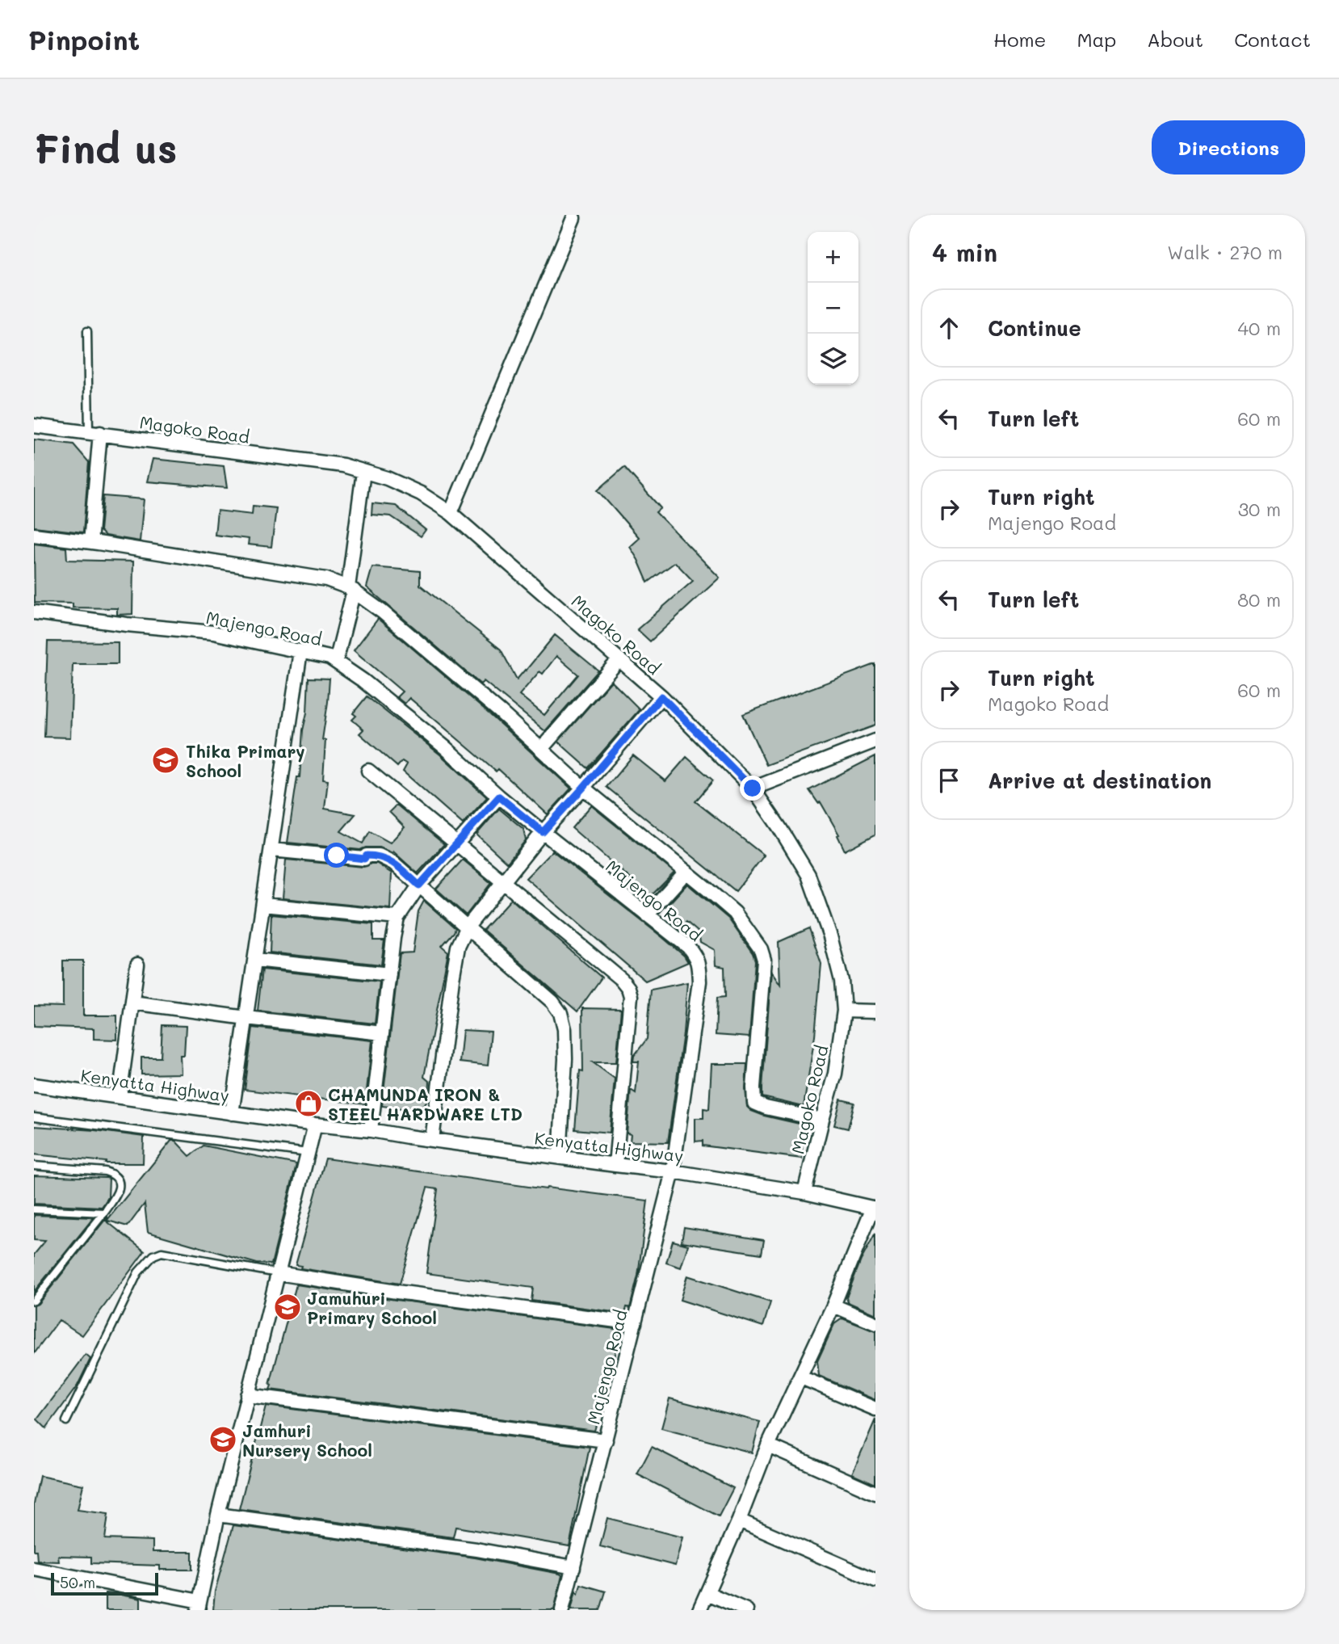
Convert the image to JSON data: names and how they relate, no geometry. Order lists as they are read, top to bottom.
{
  "streets": {
    "street": ["Magoko Road", "Majengo Road", "Kenyatta Highway"]
  },
  "crossings": [
    ["Magoko Road", "Kenyatta Highway"],
    ["Majengo Road", "Kenyatta Highway"]
  ],
  "places": {
    "school or university": ["Thika Primary School", "Jamuhuri Primary School", "Jamhuri Nursery School"],
    "shop": ["CHAMUNDA IRON & STEEL HARDWARE LTD"]
  },
  "scale_bar": "50 m",
  "page": {
    "header": "Pinpoint",
    "nav": [
      "Home",
      "Map",
      "About",
      "Contact"
    ],
    "buttons": "Directions",
    "title": "Find us",
    "heading": ["4 min", "Walk · 270 m"],
    "map_buttons": ["+", "−"],
    "list": [
      ["Continue", "40 m"],
      ["Turn left", "60 m"],
      ["Turn right", "Majengo Road", "30 m"],
      ["Turn left", "80 m"],
      ["Turn right", "Magoko Road", "60 m"],
      "Arrive at destination"
    ],
    "scale": "50 m"
  }
}
